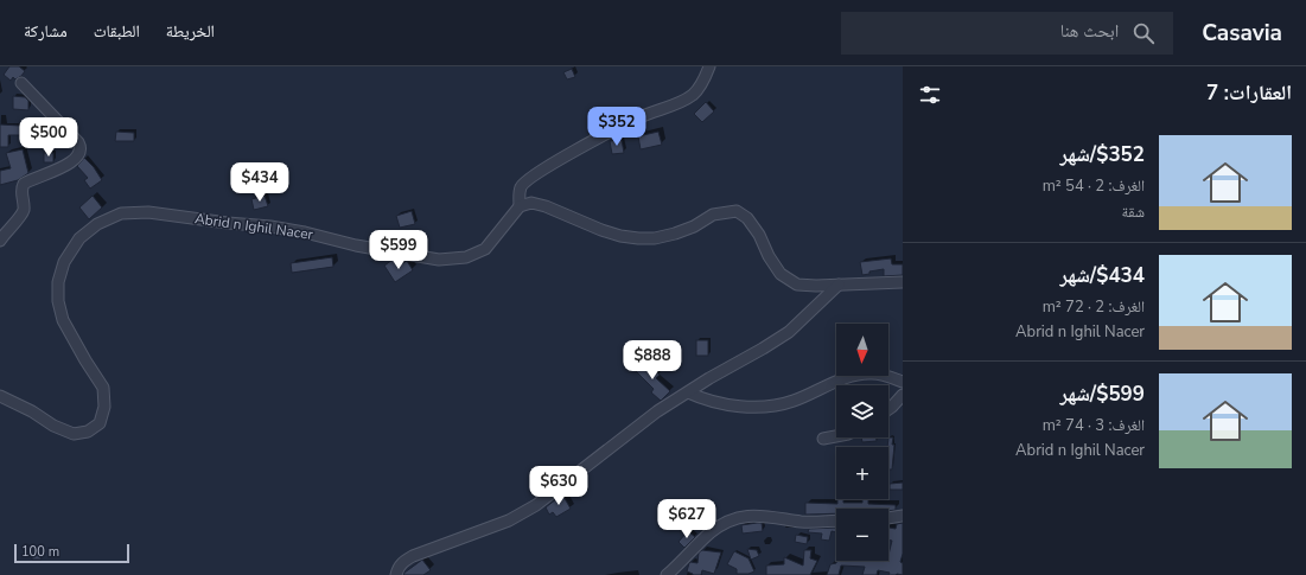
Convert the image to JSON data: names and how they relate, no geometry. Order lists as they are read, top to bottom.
{
  "streets": {
    "street": ["Abrid n Ighil Nacer"]
  },
  "scale_bar": "100 m",
  "north": "bottom",
  "page": {
    "header": "Casavia",
    "search": "ابحث هنا",
    "nav": ["الخريطة", "الطبقات", "مشاركة"],
    "heading": "العقارات: 7",
    "price": [
      "$352",
      "$500",
      "$434",
      "$599",
      "$888",
      "$630",
      "$627"
    ],
    "list": [
      {
        "name": "$352/شهر",
        "note": "الغرف: 2 · 54 m² · شقة"
      },
      {
        "name": "$434/شهر",
        "note": "الغرف: 2 · 72 m² · Abrid n Ighil Nacer"
      },
      {
        "name": "$599/شهر",
        "note": "الغرف: 3 · 74 m² · Abrid n Ighil Nacer"
      }
    ],
    "map_buttons": ["+", "−"],
    "scale": "100 m"
  }
}
